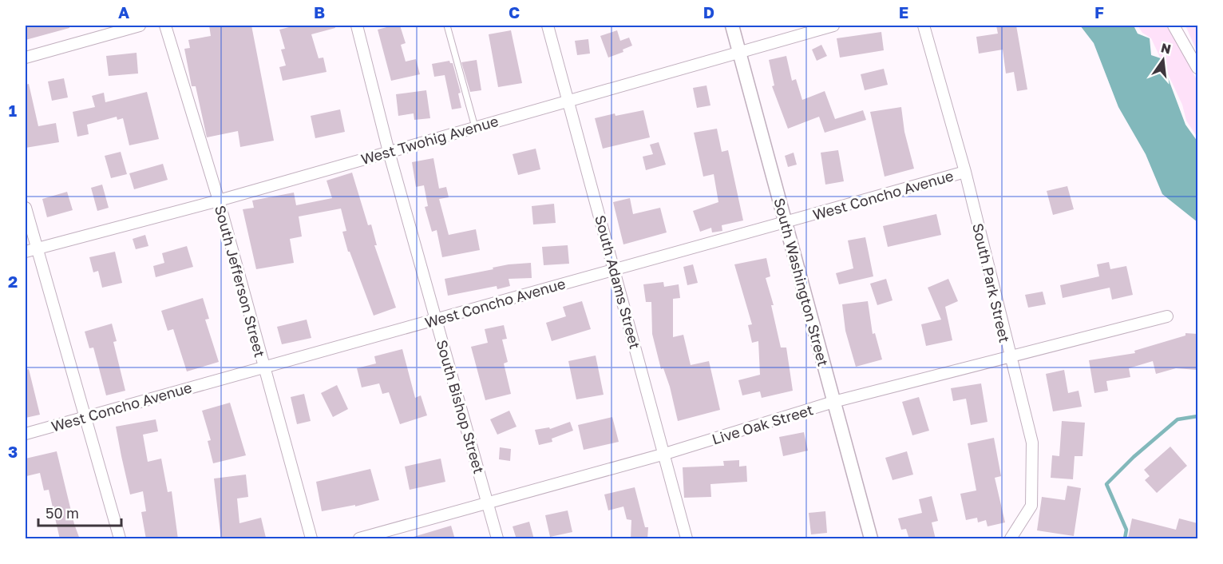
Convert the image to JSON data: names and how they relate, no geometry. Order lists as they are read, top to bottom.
{
  "streets": {
    "street": [
      "West Twohig Avenue",
      "West Concho Avenue",
      "South Jefferson Street",
      "South Adams Street",
      "South Washington Street",
      "South Park Street",
      "South Bishop Street",
      "Live Oak Street"
    ]
  },
  "crossings": [
    ["West Twohig Avenue", "South Jefferson Street"],
    ["West Twohig Avenue", "South Adams Street"],
    ["West Twohig Avenue", "South Washington Street"],
    ["West Twohig Avenue", "South Bishop Street"],
    ["West Concho Avenue", "South Jefferson Street"],
    ["West Concho Avenue", "South Adams Street"],
    ["West Concho Avenue", "South Washington Street"],
    ["West Concho Avenue", "South Park Street"],
    ["West Concho Avenue", "South Bishop Street"],
    ["South Adams Street", "Live Oak Street"],
    ["South Washington Street", "Live Oak Street"],
    ["South Park Street", "Live Oak Street"],
    ["South Bishop Street", "Live Oak Street"]
  ],
  "scale_bar": "50 m",
  "north": "top",
  "grid": {
    "columns": [
      "A",
      "B",
      "C",
      "D",
      "E",
      "F"
    ],
    "rows": ["1", "2", "3"]
  }
}
